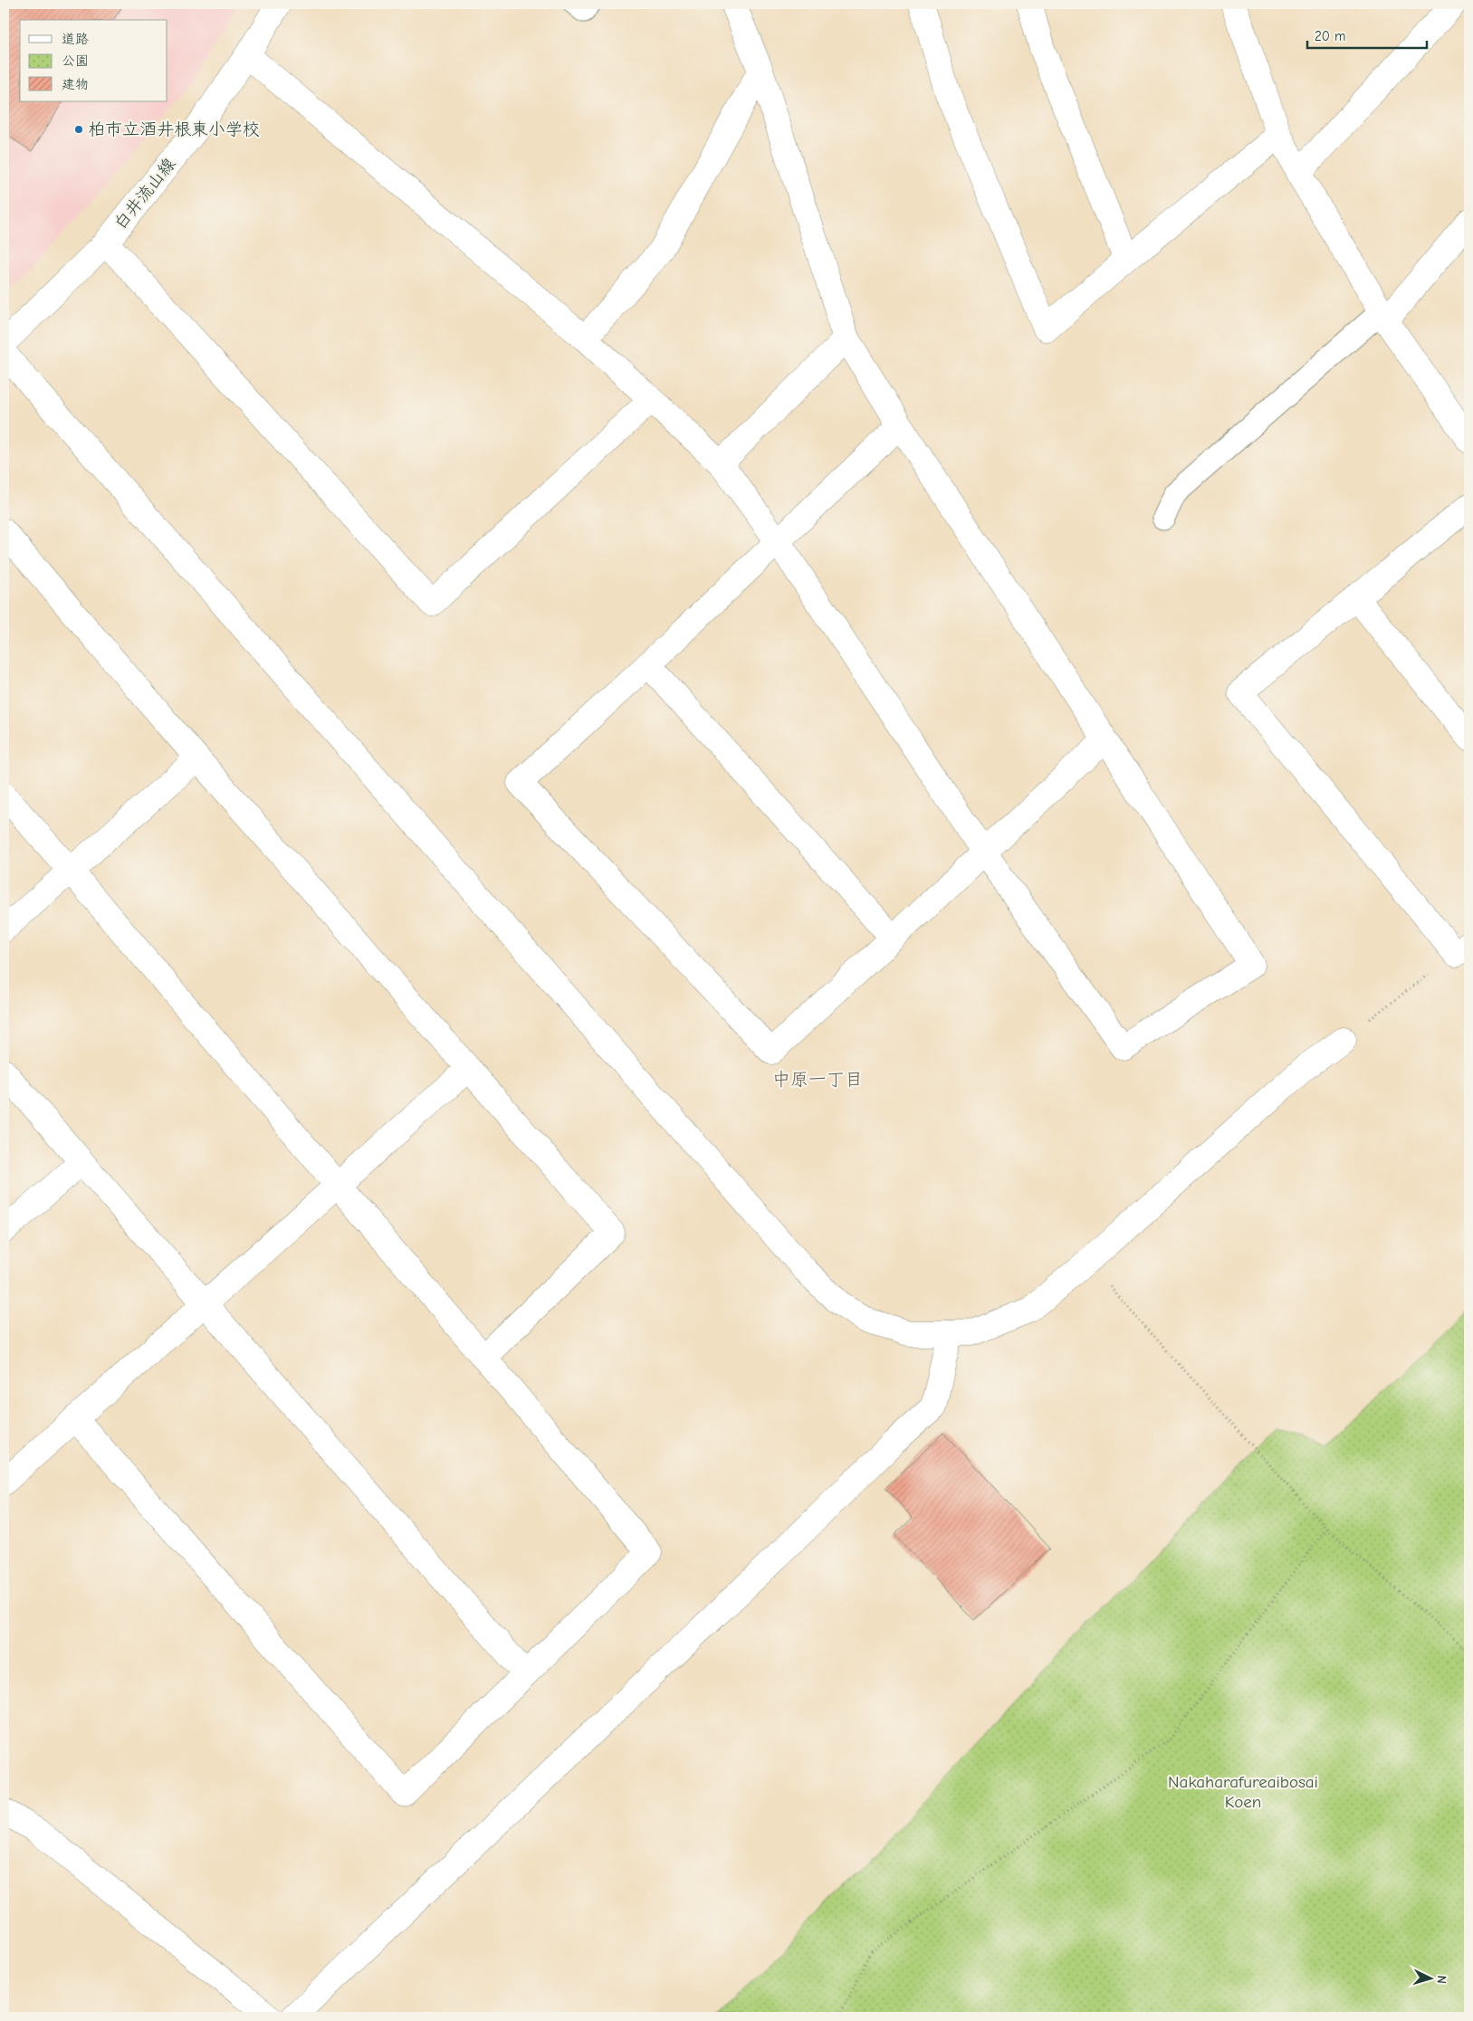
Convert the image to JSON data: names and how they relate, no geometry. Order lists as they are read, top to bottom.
{
  "streets": {
    "street": ["白井流山線"]
  },
  "districts": ["中原一丁目"],
  "parks": ["Nakaharafureaibosai Koen"],
  "places": ["柏市立酒井根東小学校"],
  "legend": ["道路", "公園", "建物"],
  "scale_bar": "20 m",
  "north": "right"
}
